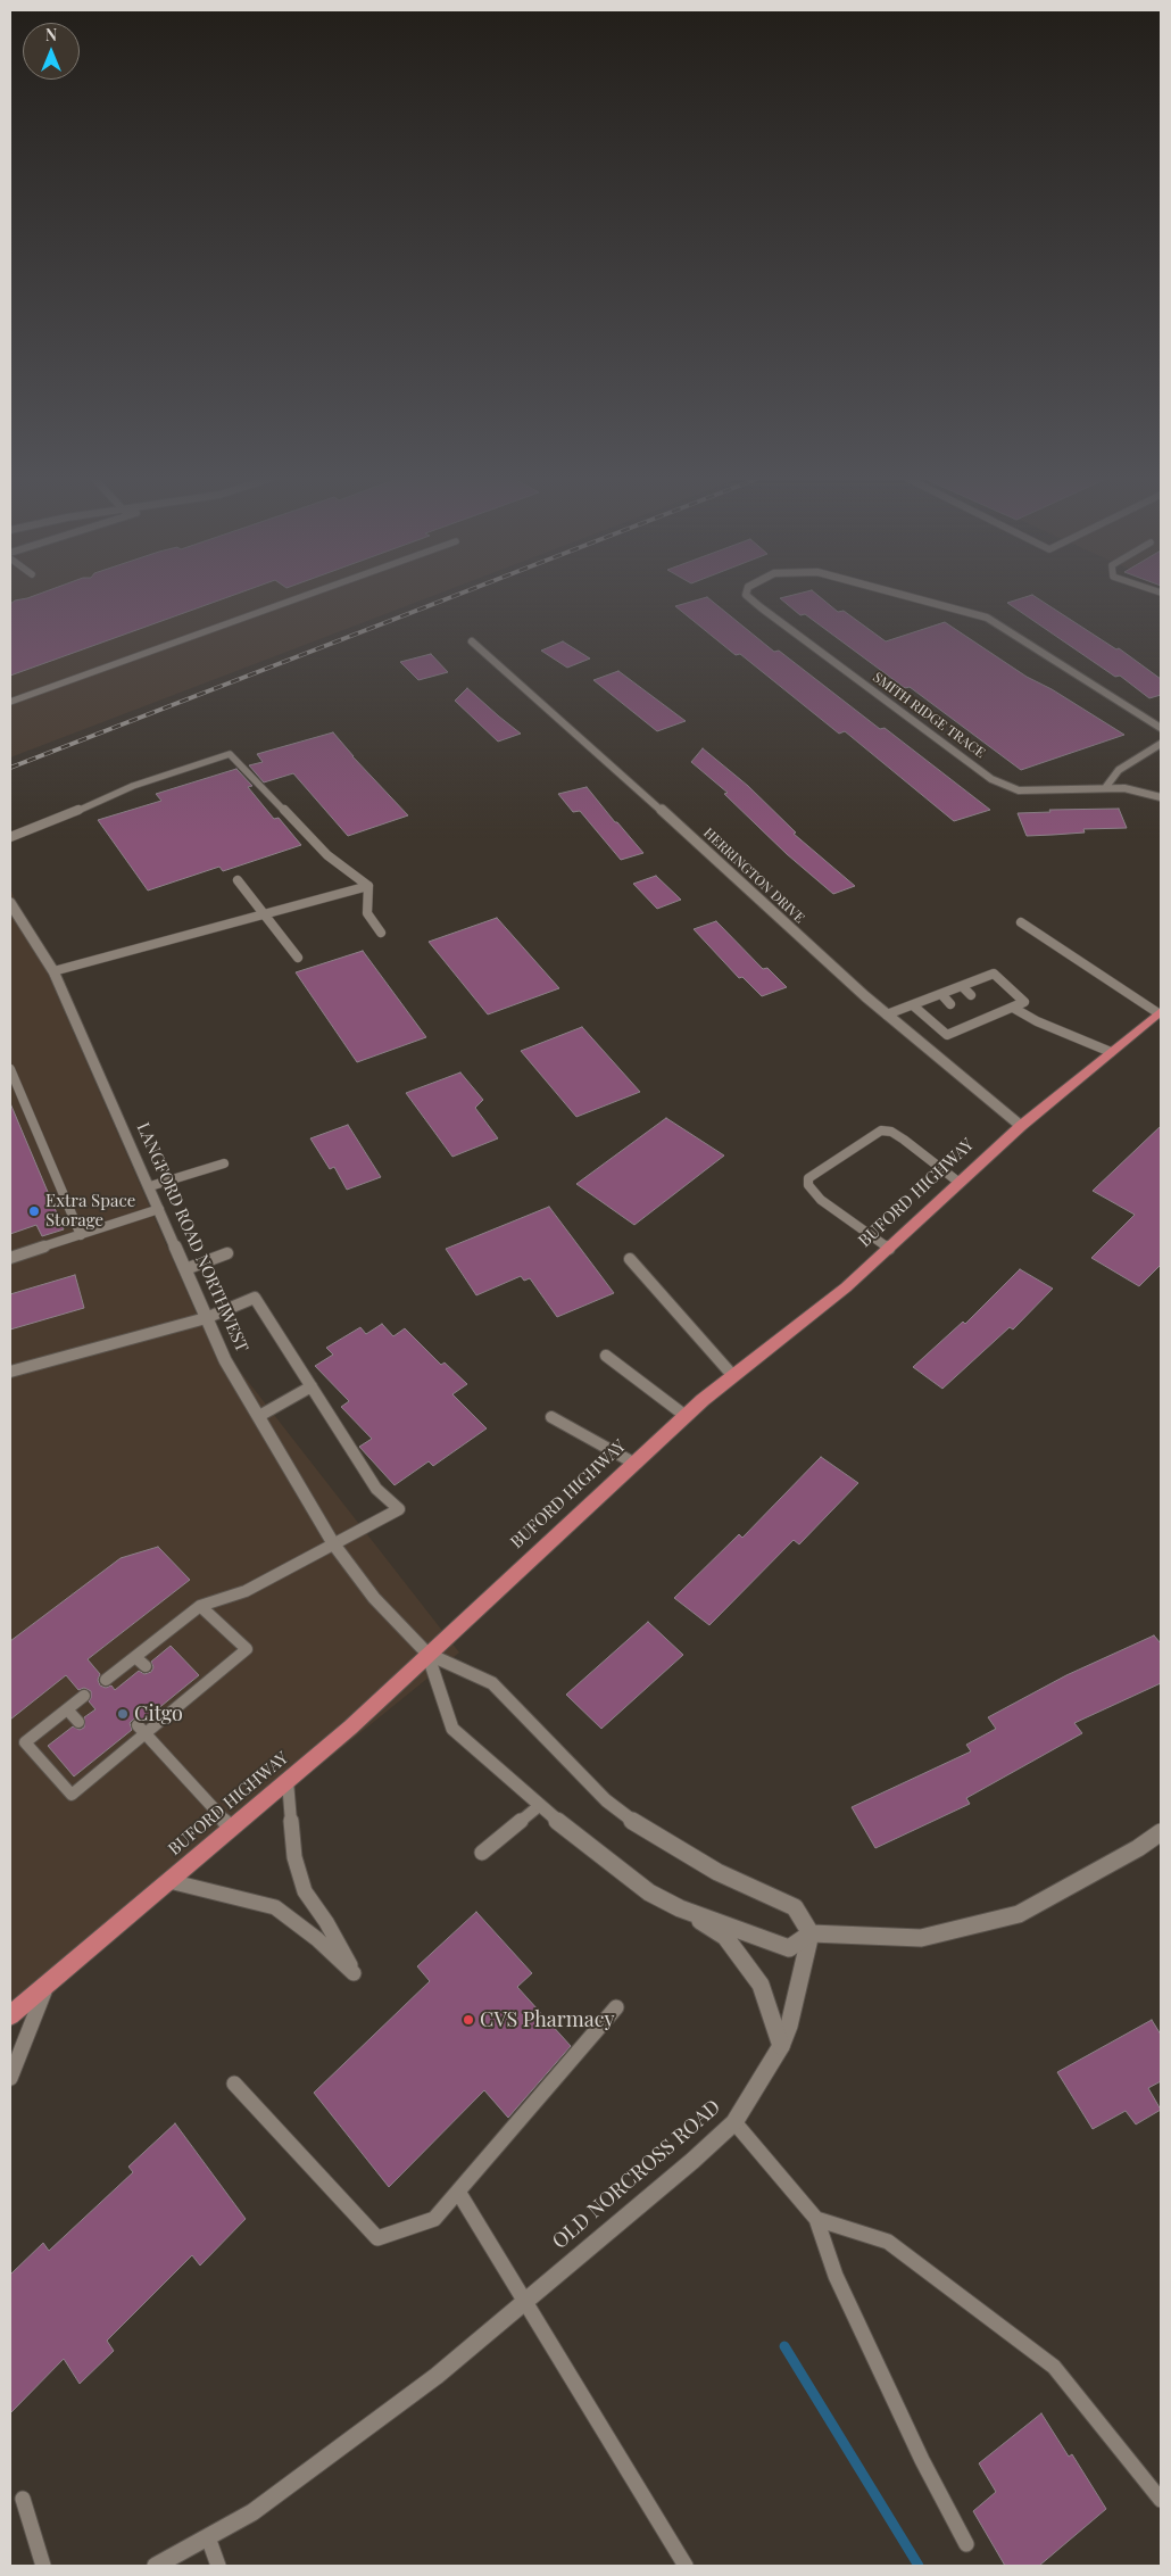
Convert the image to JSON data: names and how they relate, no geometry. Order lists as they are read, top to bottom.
{
  "streets": {
    "main road": ["BUFORD HIGHWAY"],
    "street": [
      "SMITH RIDGE TRACE",
      "HERRINGTON DRIVE",
      "LANGFORD ROAD NORTHWEST",
      "OLD NORCROSS ROAD"
    ]
  },
  "crossings": [
    ["HERRINGTON DRIVE", "BUFORD HIGHWAY"],
    ["BUFORD HIGHWAY", "LANGFORD ROAD NORTHWEST"],
    ["LANGFORD ROAD NORTHWEST", "OLD NORCROSS ROAD"]
  ],
  "places": ["Extra Space Storage", "Citgo", "CVS Pharmacy"],
  "north": "top"
}
